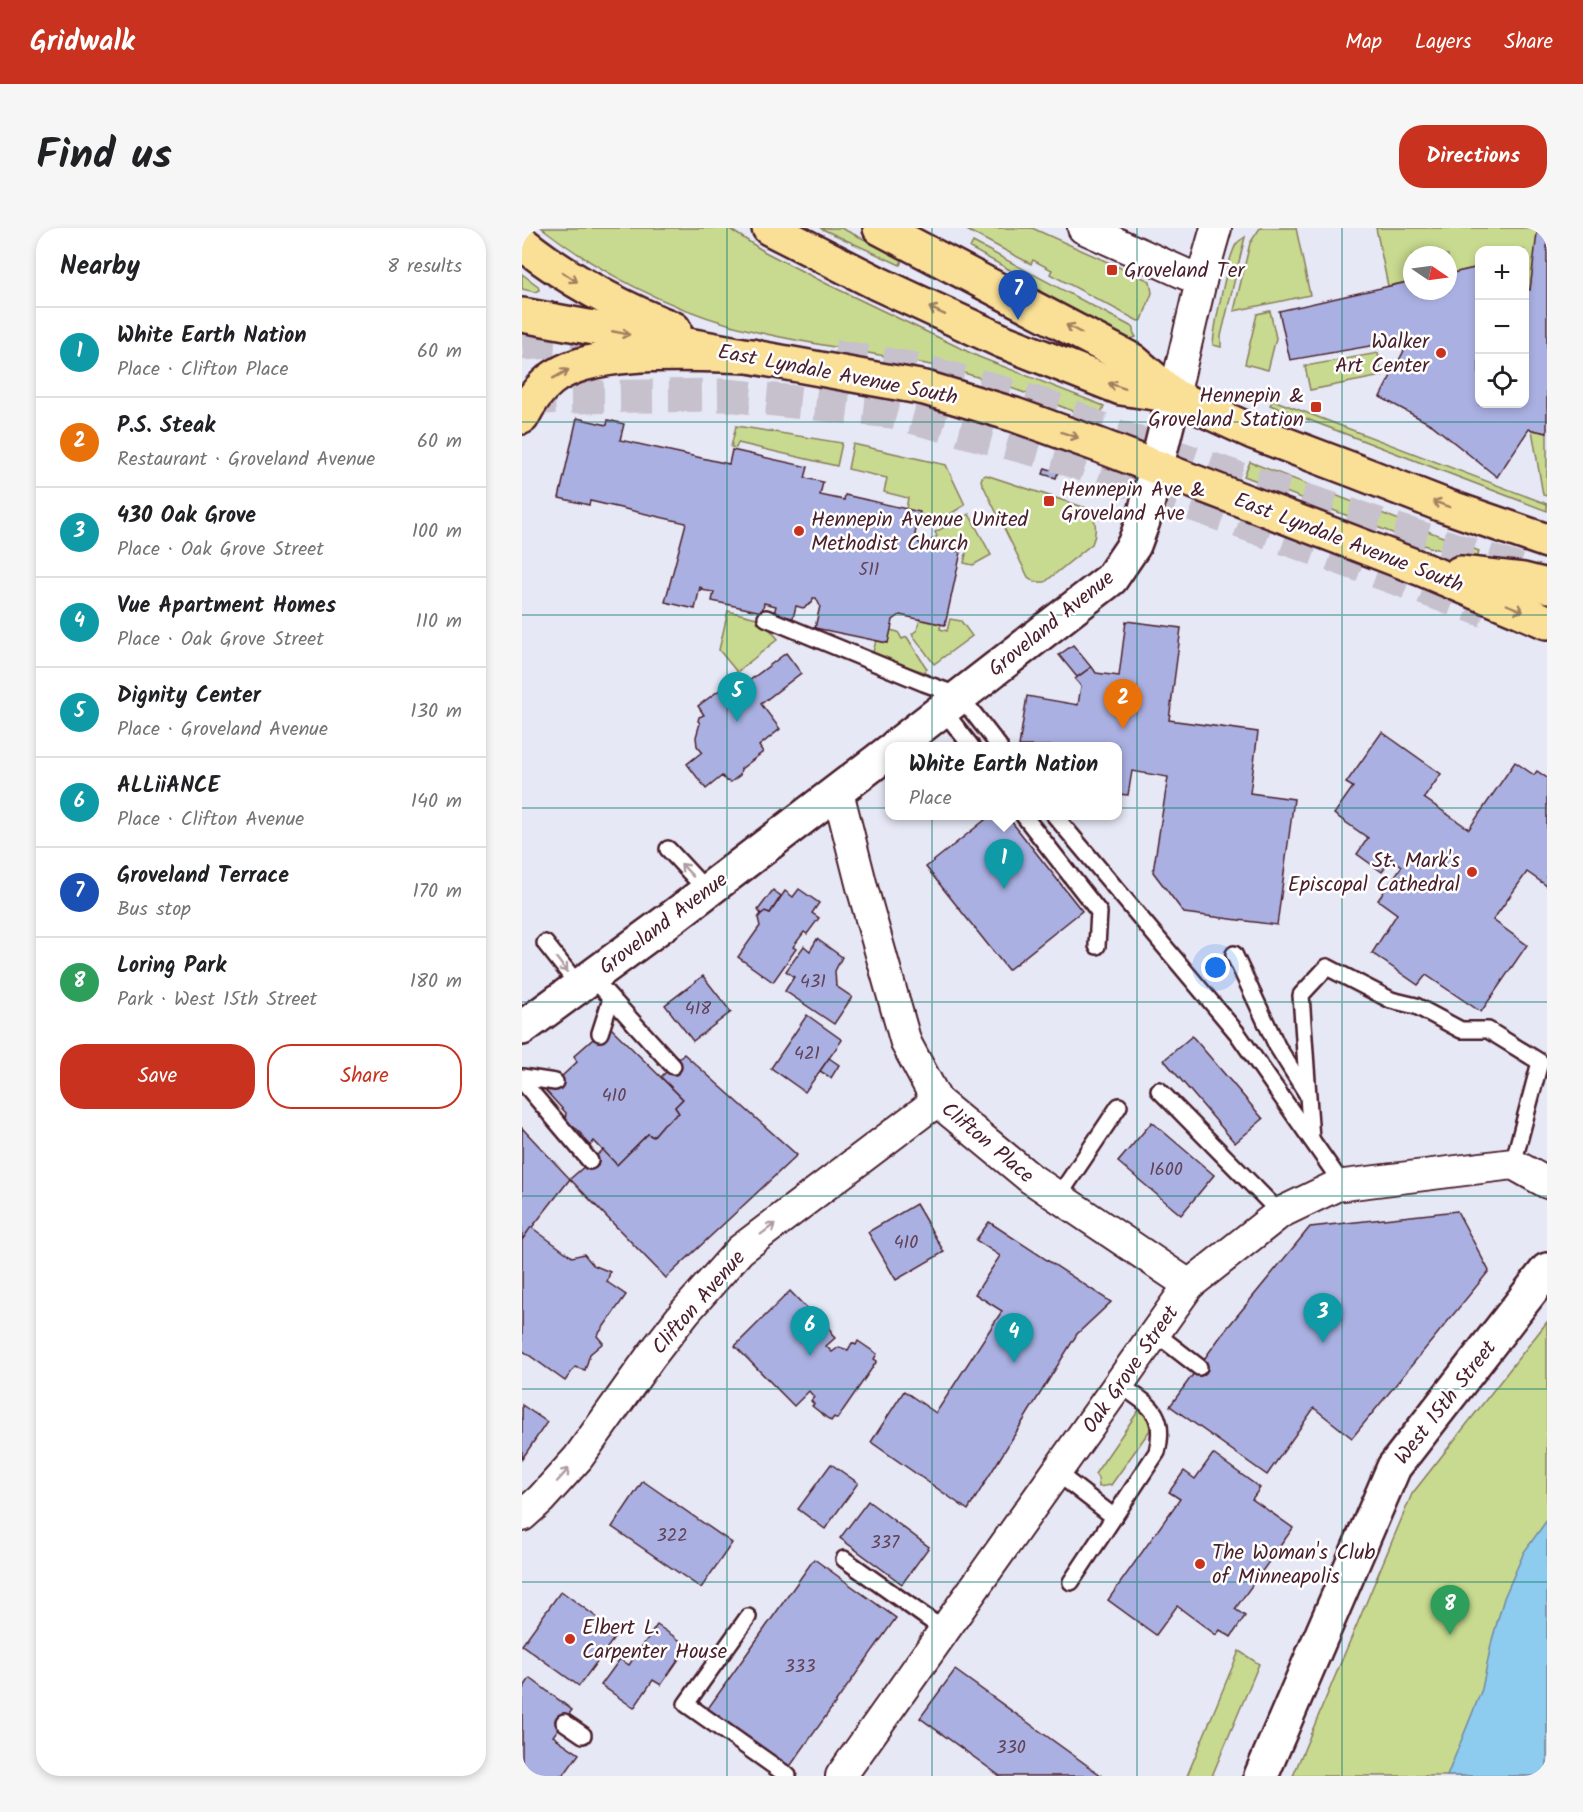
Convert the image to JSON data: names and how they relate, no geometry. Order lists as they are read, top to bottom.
{
  "streets": {
    "main road": ["East Lyndale Avenue South"],
    "street": [
      "Groveland Avenue",
      "Clifton Place",
      "Clifton Avenue",
      "Oak Grove Street",
      "West 15th Street"
    ]
  },
  "crossings": [
    ["East Lyndale Avenue South", "Groveland Avenue"],
    ["Groveland Avenue", "Clifton Place"],
    ["Clifton Place", "Clifton Avenue"],
    ["Clifton Place", "Oak Grove Street"]
  ],
  "one_way": ["Clifton Avenue"],
  "places": {
    "transit": ["Groveland Ter", "Hennepin & Groveland Station", "Hennepin Ave & Groveland Ave"],
    "other": [
      "Walker Art Center",
      "Hennepin Avenue United Methodist Church",
      "St. Mark's Episcopal Cathedral",
      "The Woman's Club of Minneapolis",
      "Elbert L. Carpenter House"
    ]
  },
  "house_numbers": [
    "511",
    "431",
    "418",
    "421",
    "410",
    "1600",
    "410",
    "322",
    "337",
    "333",
    "330"
  ],
  "north": "right",
  "page": {
    "header": "Gridwalk",
    "nav": ["Map", "Layers", "Share"],
    "title": "Find us",
    "buttons": [
      "Directions",
      ["Save", "Share"]
    ],
    "heading": ["Nearby", "8 results"],
    "map_buttons": ["+", "−"],
    "pins": [
      "7",
      "5",
      "2",
      "1",
      "3",
      "6",
      "4",
      "8"
    ],
    "list": [
      {
        "mark": "1",
        "name": "White Earth Nation",
        "note": "Place · Clifton Place",
        "value": "60 m"
      },
      {
        "mark": "2",
        "name": "P.S. Steak",
        "note": "Restaurant · Groveland Avenue",
        "value": "60 m"
      },
      {
        "mark": "3",
        "name": "430 Oak Grove",
        "note": "Place · Oak Grove Street",
        "value": "100 m"
      },
      {
        "mark": "4",
        "name": "Vue Apartment Homes",
        "note": "Place · Oak Grove Street",
        "value": "110 m"
      },
      {
        "mark": "5",
        "name": "Dignity Center",
        "note": "Place · Groveland Avenue",
        "value": "130 m"
      },
      {
        "mark": "6",
        "name": "ALLiiANCE",
        "note": "Place · Clifton Avenue",
        "value": "140 m"
      },
      {
        "mark": "7",
        "name": "Groveland Terrace",
        "note": "Bus stop",
        "value": "170 m"
      },
      {
        "mark": "8",
        "name": "Loring Park",
        "note": "Park · West 15th Street",
        "value": "180 m"
      }
    ],
    "popup": ["White Earth Nation", "Place"]
  }
}
